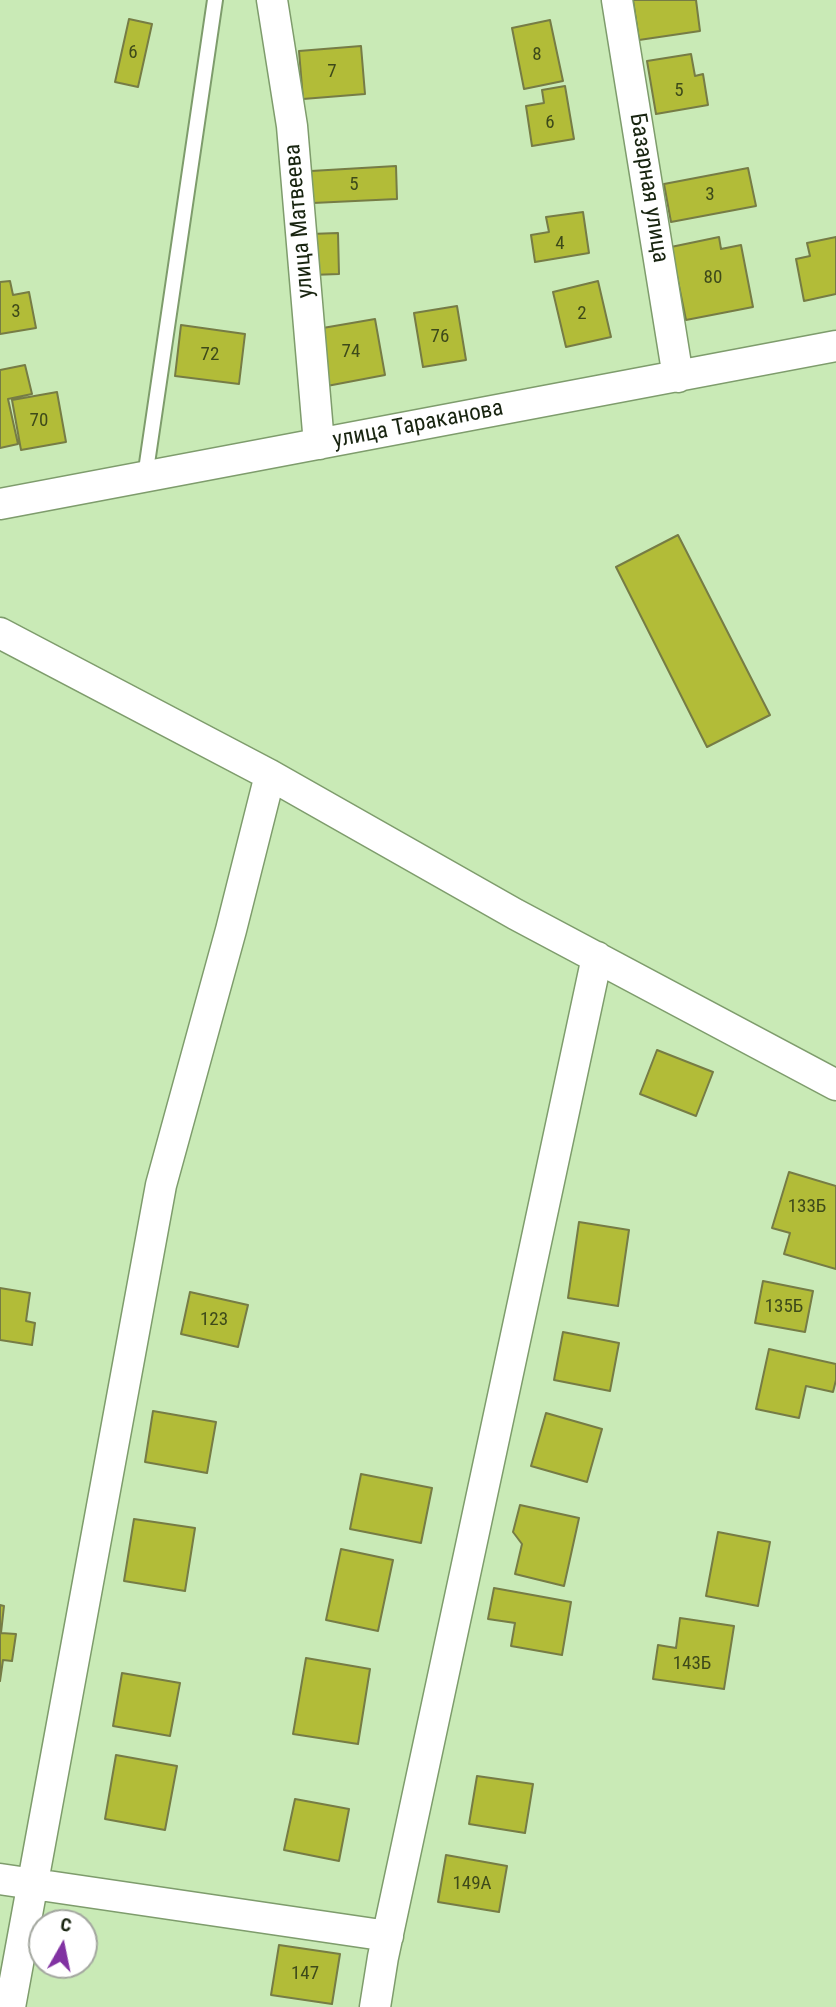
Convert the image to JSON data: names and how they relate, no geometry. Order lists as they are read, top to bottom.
{
  "streets": {
    "street": ["Базарная улица", "улица Матвеева", "улица Тараканова"]
  },
  "crossings": [
    ["Базарная улица", "улица Тараканова"],
    ["улица Матвеева", "улица Тараканова"]
  ],
  "house_numbers": [
    "6",
    "8",
    "7",
    "5",
    "6",
    "5",
    "3",
    "4",
    "80",
    "3",
    "2",
    "76",
    "74",
    "72",
    "70",
    "133Б",
    "135Б",
    "123",
    "143Б",
    "149А",
    "147"
  ],
  "north": "top"
}
